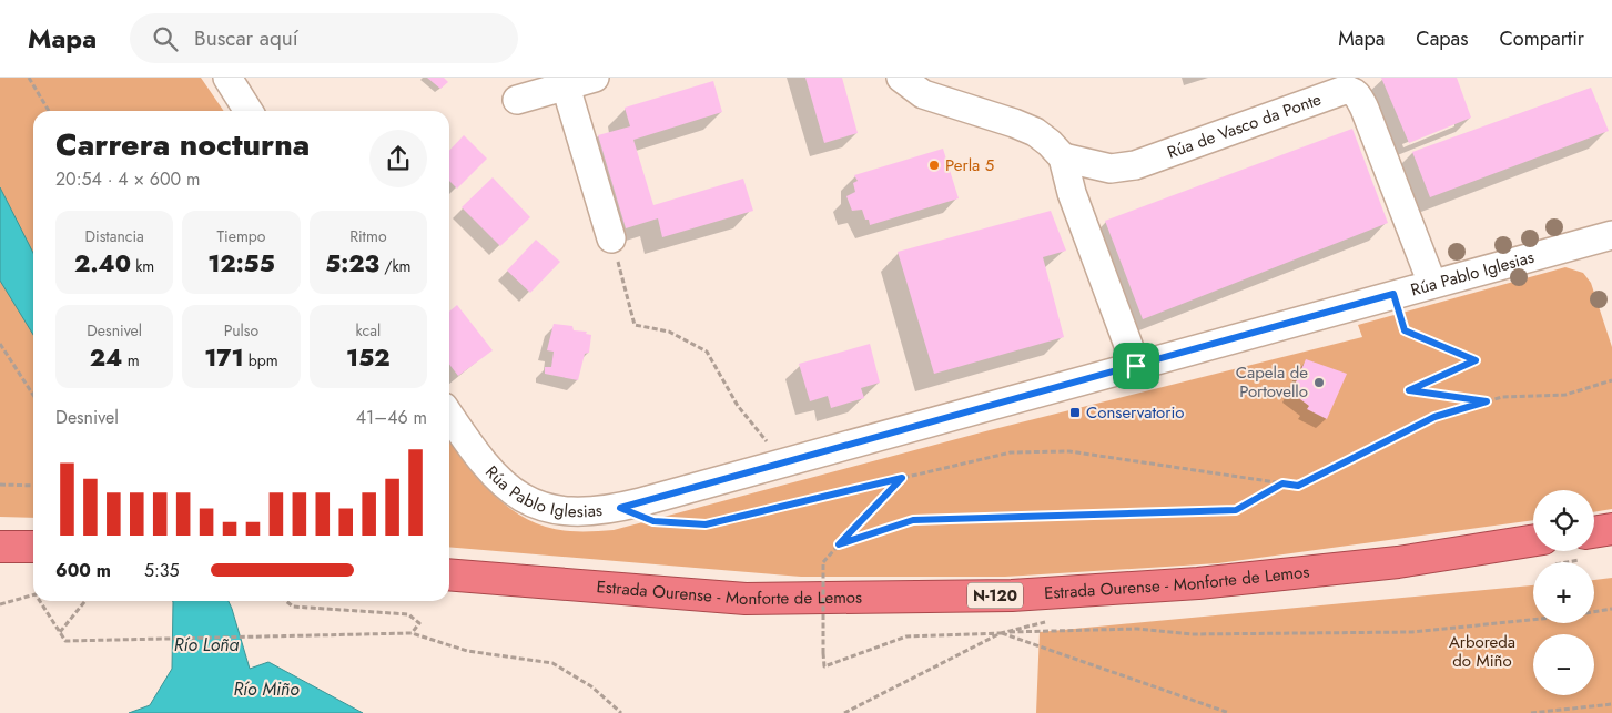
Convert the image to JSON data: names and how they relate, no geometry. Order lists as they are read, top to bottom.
{
  "streets": {
    "highway": ["Estrada Ourense - Monforte de Lemos", "N-120"],
    "street": ["Rúa de Vasco da Ponte", "Rúa Pablo Iglesias"]
  },
  "crossings": [
    ["Rúa de Vasco da Ponte", "Rúa Pablo Iglesias"]
  ],
  "water": ["Río Loña", "Río Miño"],
  "parks": ["Arboreda do Miño"],
  "places": {
    "other": ["Perla 5", "Capela de Portovello"],
    "transit": ["Conservatorio"]
  },
  "page": {
    "header": "Mapa",
    "search": "Buscar aquí",
    "nav": ["Mapa", "Capas", "Compartir"],
    "heading": ["Carrera nocturna", "20:54 · 4 × 600 m"],
    "stats": [
      ["Distancia", "2.40 km"],
      ["Tiempo", "12:55"],
      ["Ritmo", "5:23 /km"],
      ["Desnivel", "24 m"],
      ["Pulso", "171 bpm"],
      ["kcal", "152"]
    ],
    "chart": ["Desnivel", "41–46 m"],
    "map_buttons": ["+", "−"],
    "list": [
      {
        "name": "600 m",
        "note": "5:35"
      }
    ]
  }
}
